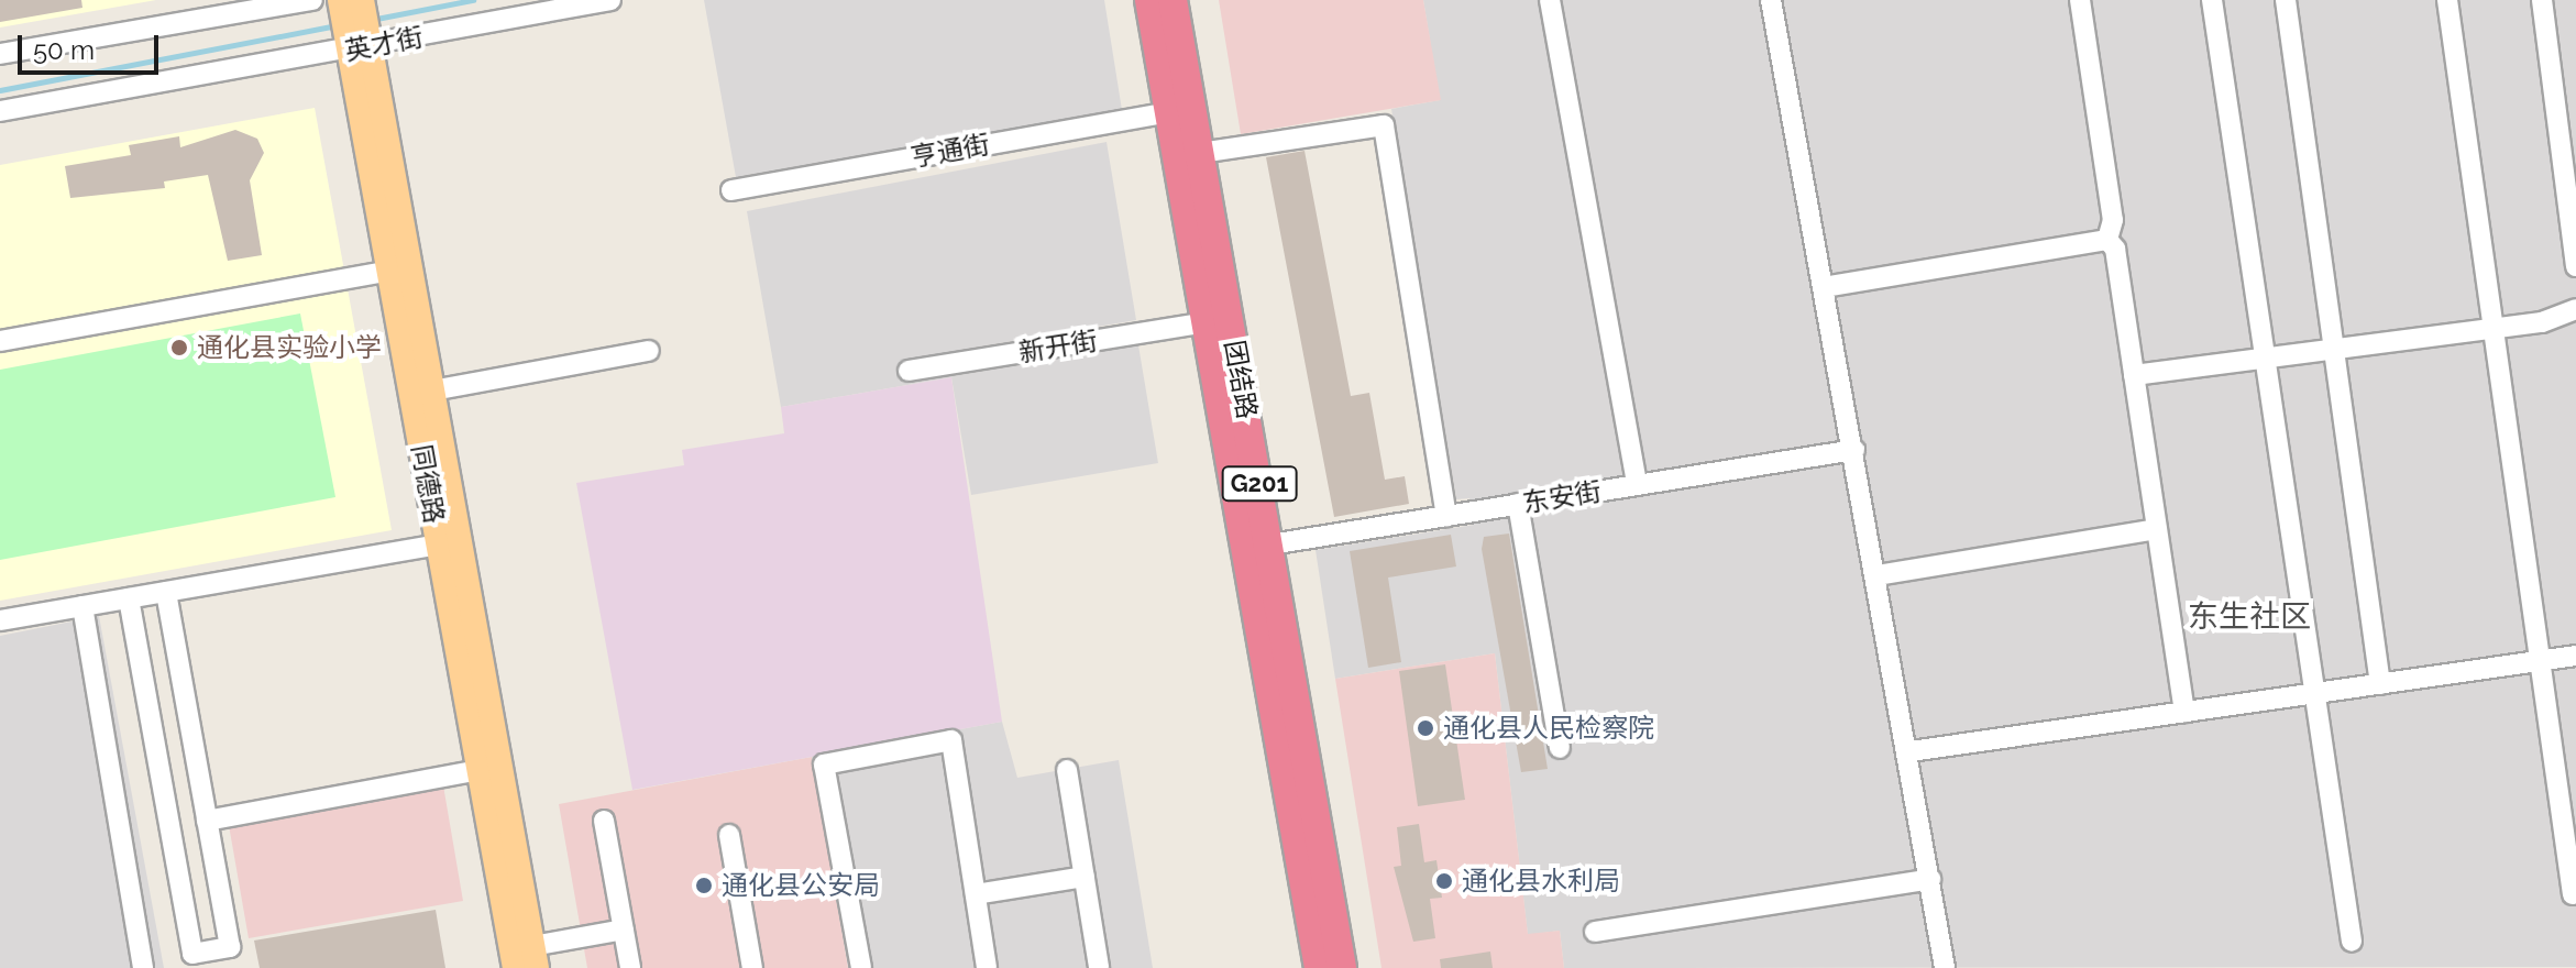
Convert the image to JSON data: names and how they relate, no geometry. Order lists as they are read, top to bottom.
{
  "streets": {
    "highway": ["团结路", "G201"],
    "main road": ["同德路"],
    "street": [
      "英才街",
      "亨通街",
      "新开街",
      "东安街"
    ]
  },
  "crossings": [
    ["英才街", "同德路"],
    ["亨通街", "团结路"],
    ["新开街", "团结路"],
    ["团结路", "东安街"]
  ],
  "districts": ["东生社区"],
  "places": [
    "通化县实验小学",
    "通化县人民检察院",
    "通化县水利局",
    "通化县公安局"
  ],
  "scale_bar": "50 m"
}
